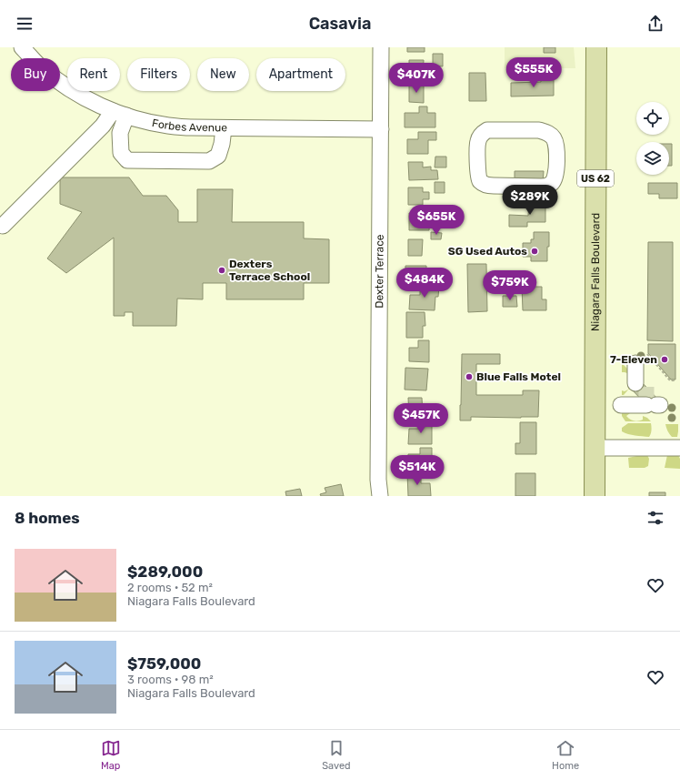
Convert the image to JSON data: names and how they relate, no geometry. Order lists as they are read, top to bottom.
{
  "streets": {
    "main road": ["US 62", "Niagara Falls Boulevard"],
    "street": ["Forbes Avenue", "Dexter Terrace"]
  },
  "crossings": [
    ["Forbes Avenue", "Dexter Terrace"]
  ],
  "places": [
    "SG Used Autos",
    "Dexters Terrace School",
    "7-Eleven",
    "Blue Falls Motel"
  ],
  "page": {
    "header": "Casavia",
    "price": [
      "$555K",
      "$407K",
      "$289K",
      "$655K",
      "$484K",
      "$759K",
      "$457K",
      "$514K"
    ],
    "chip": [
      "Buy",
      "Rent",
      "Filters",
      "New",
      "Apartment"
    ],
    "heading": "8 homes",
    "list": [
      {
        "name": "$289,000",
        "note": "2 rooms · 52 m² · Niagara Falls Boulevard"
      },
      {
        "name": "$759,000",
        "note": "3 rooms · 98 m² · Niagara Falls Boulevard"
      }
    ],
    "tabs": ["Map", "Saved", "Home"]
  }
}
